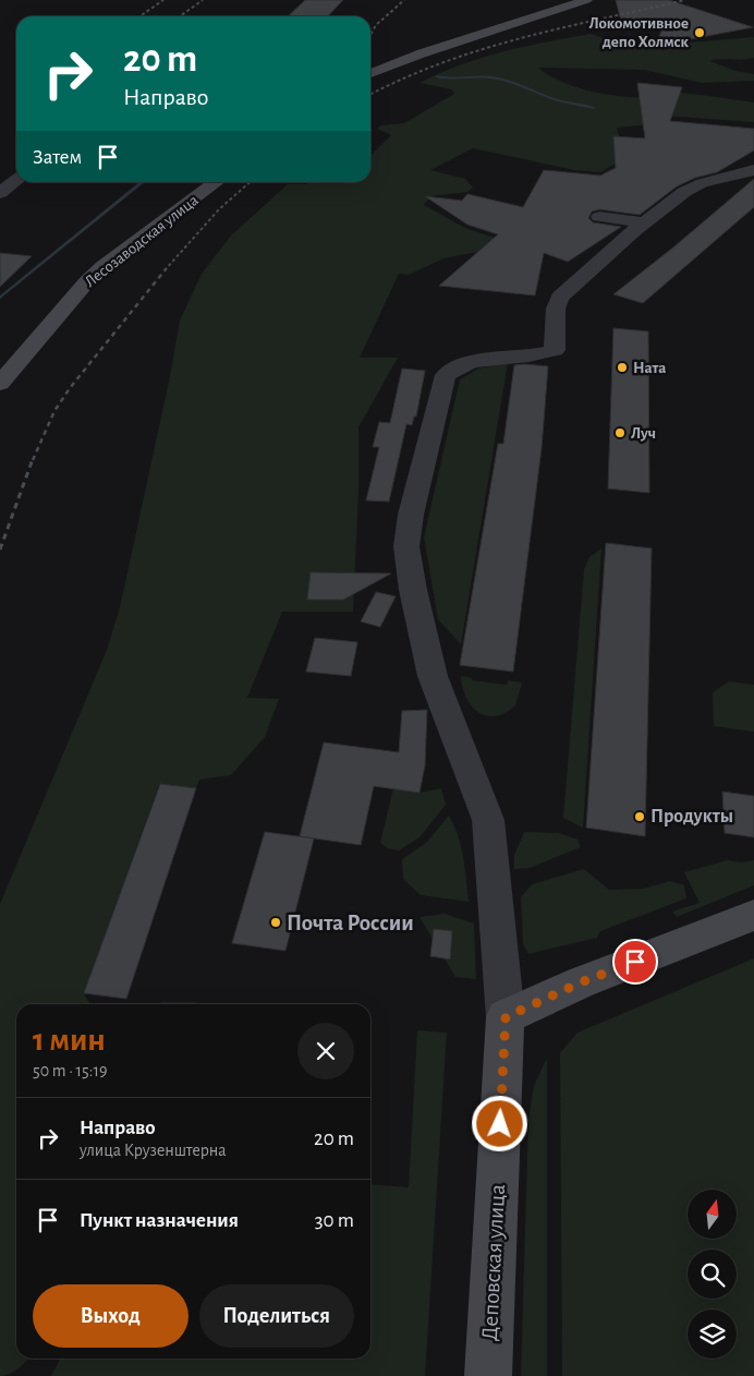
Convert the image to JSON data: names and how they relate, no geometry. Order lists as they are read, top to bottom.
{
  "streets": {
    "main road": ["Лесозаводская улица", "Деповская улица"]
  },
  "places": [
    "Локомотивное депо Холмск",
    "Ната",
    "Луч",
    "Продукты",
    "Почта России"
  ],
  "north": "top",
  "page": {
    "turn": ["20 m", "Направо"],
    "then": "Затем",
    "heading": ["1 мин", "50 m · 15:19"],
    "list": [
      {
        "name": "Направо",
        "note": "улица Крузенштерна",
        "value": "20 m"
      },
      {
        "name": "Пункт назначения",
        "value": "30 m"
      }
    ],
    "buttons": ["Выход", "Поделиться"]
  }
}
